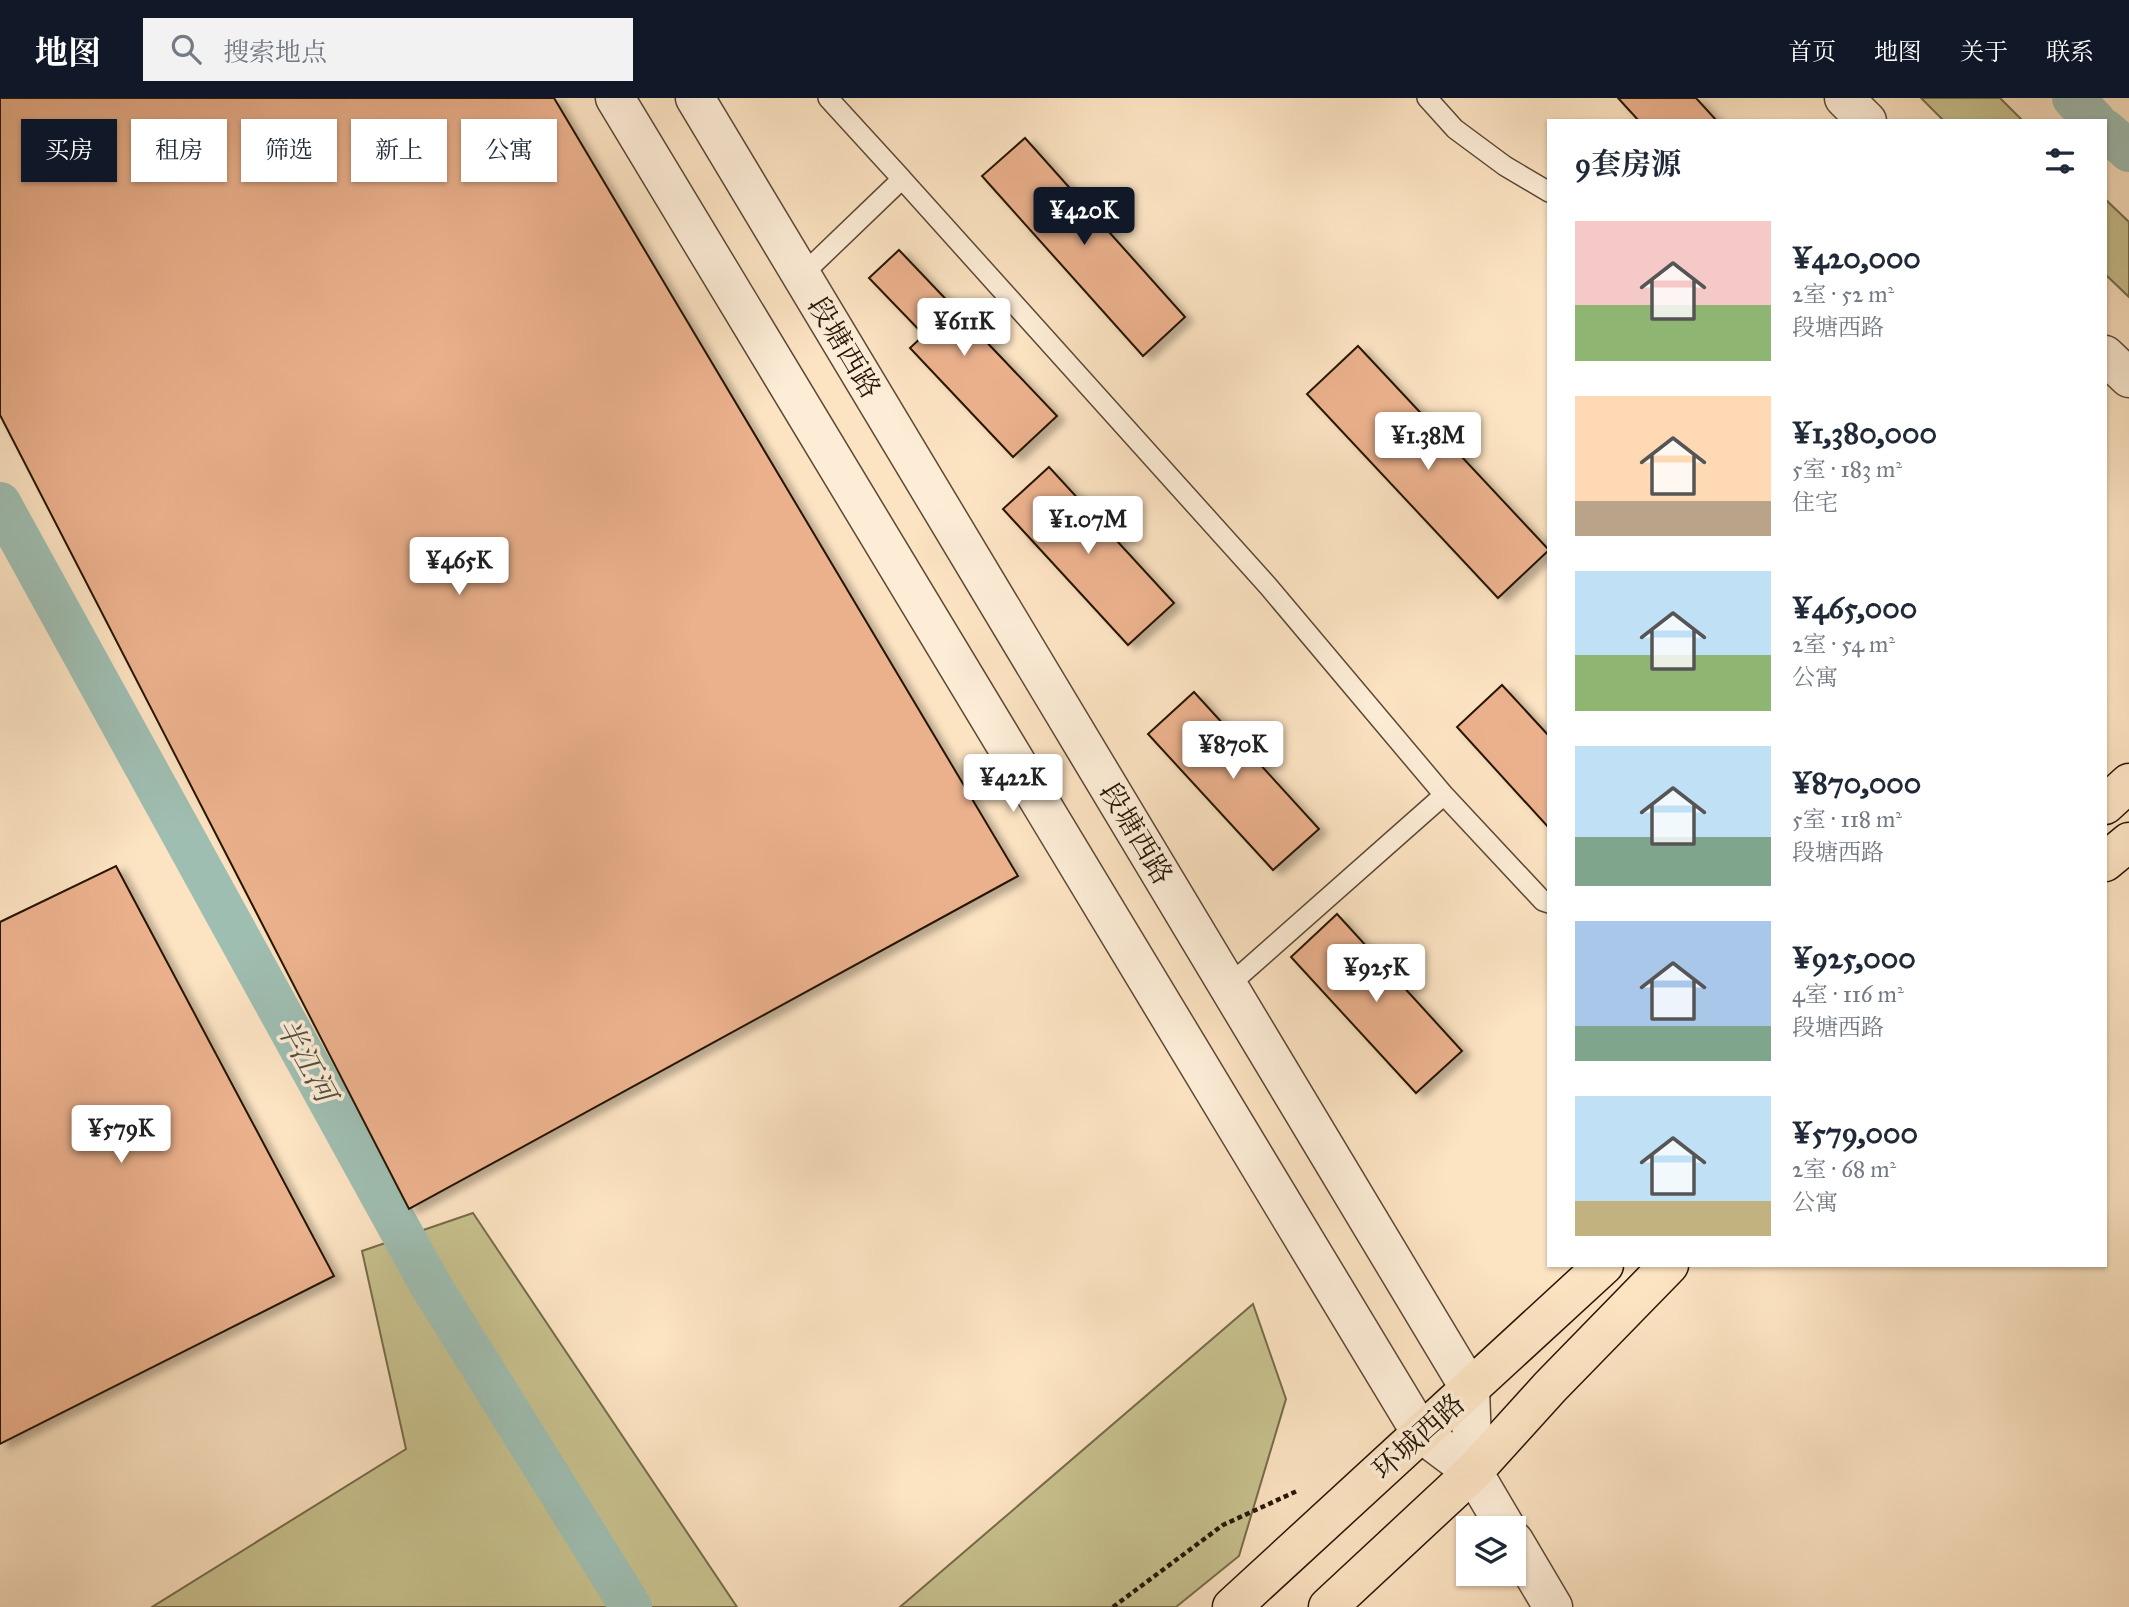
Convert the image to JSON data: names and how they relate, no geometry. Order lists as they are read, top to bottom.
{
  "streets": {
    "main road": ["环城西路"],
    "street": ["段塘西路"]
  },
  "crossings": [
    ["段塘西路", "环城西路"]
  ],
  "water": ["半江河"],
  "page": {
    "header": "地图",
    "search": "搜索地点",
    "nav": [
      "首页",
      "地图",
      "关于",
      "联系"
    ],
    "chip": [
      "买房",
      "租房",
      "筛选",
      "新上",
      "公寓"
    ],
    "heading": "9套房源",
    "price": [
      "¥420K",
      "¥611K",
      "¥1.38M",
      "¥1.07M",
      "¥465K",
      "¥870K",
      "¥422K",
      "¥925K",
      "¥579K"
    ],
    "list": [
      {
        "name": "¥420,000",
        "note": "2室 · 52 m² · 段塘西路"
      },
      {
        "name": "¥1,380,000",
        "note": "5室 · 183 m² · 住宅"
      },
      {
        "name": "¥465,000",
        "note": "2室 · 54 m² · 公寓"
      },
      {
        "name": "¥870,000",
        "note": "5室 · 118 m² · 段塘西路"
      },
      {
        "name": "¥925,000",
        "note": "4室 · 116 m² · 段塘西路"
      },
      {
        "name": "¥579,000",
        "note": "2室 · 68 m² · 公寓"
      }
    ]
  }
}
